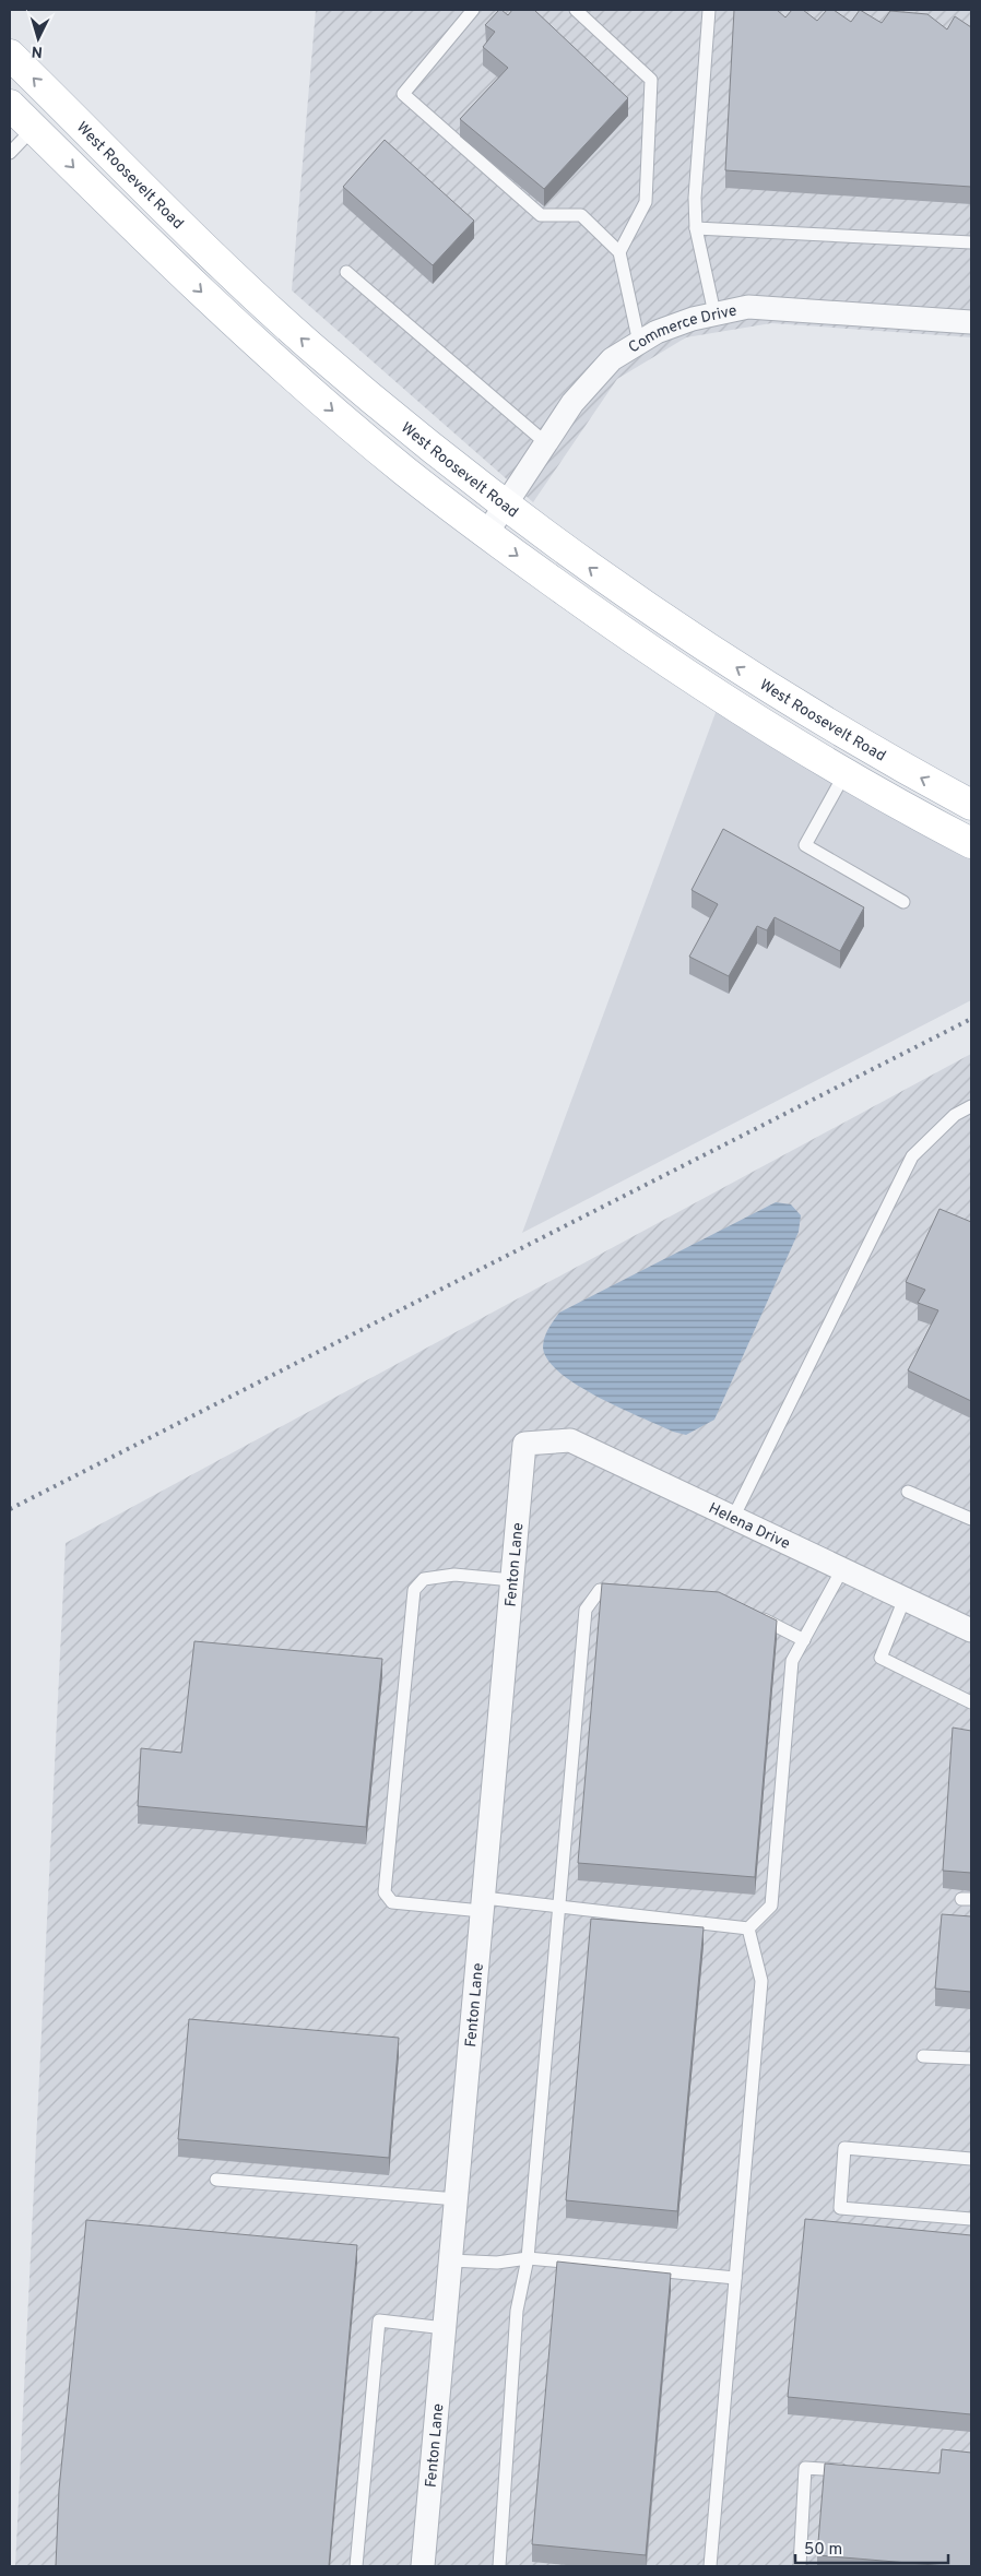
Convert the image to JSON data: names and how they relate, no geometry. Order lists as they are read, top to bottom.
{
  "streets": {
    "main road": ["West Roosevelt Road"],
    "street": ["Commerce Drive", "Helena Drive", "Fenton Lane"]
  },
  "crossings": [
    ["West Roosevelt Road", "Commerce Drive"],
    ["Helena Drive", "Fenton Lane"]
  ],
  "scale_bar": "50 m",
  "north": "bottom"
}
